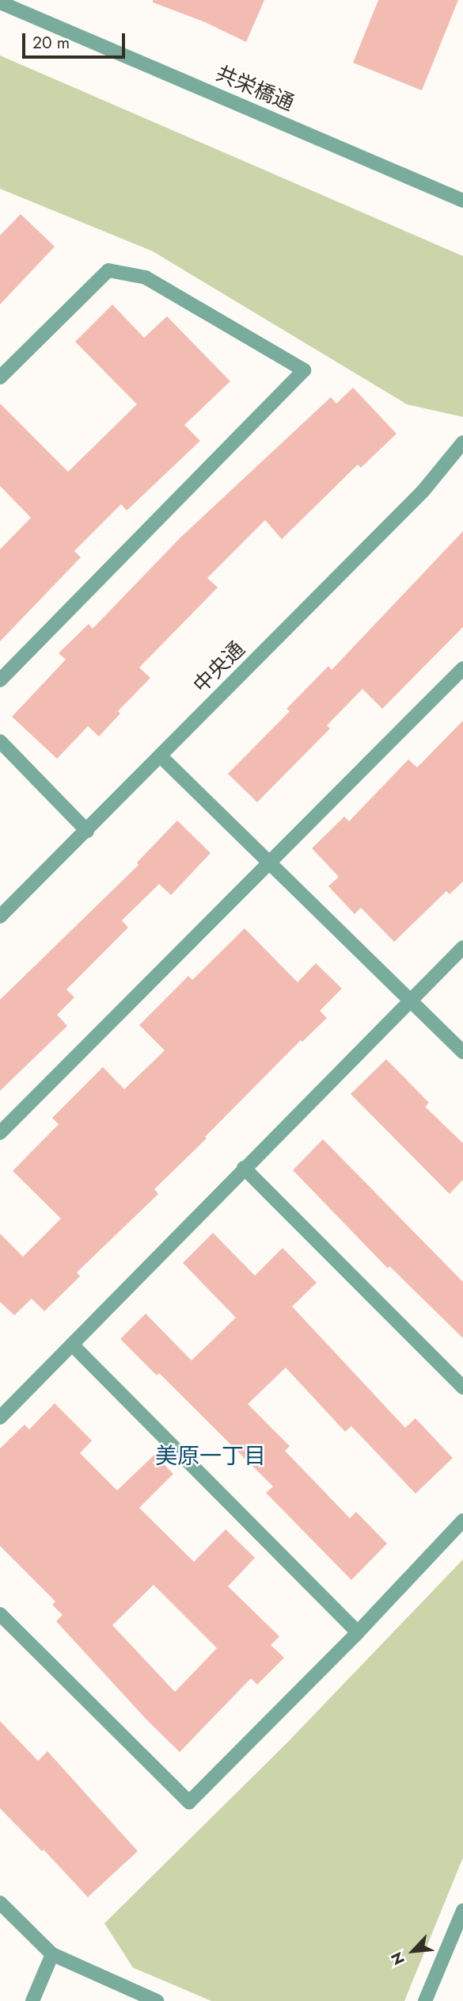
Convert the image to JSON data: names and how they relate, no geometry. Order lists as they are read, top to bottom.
{
  "streets": {
    "street": ["共栄橋通", "中央通"]
  },
  "districts": ["美原一丁目"],
  "scale_bar": "20 m",
  "north": "bottom left"
}
